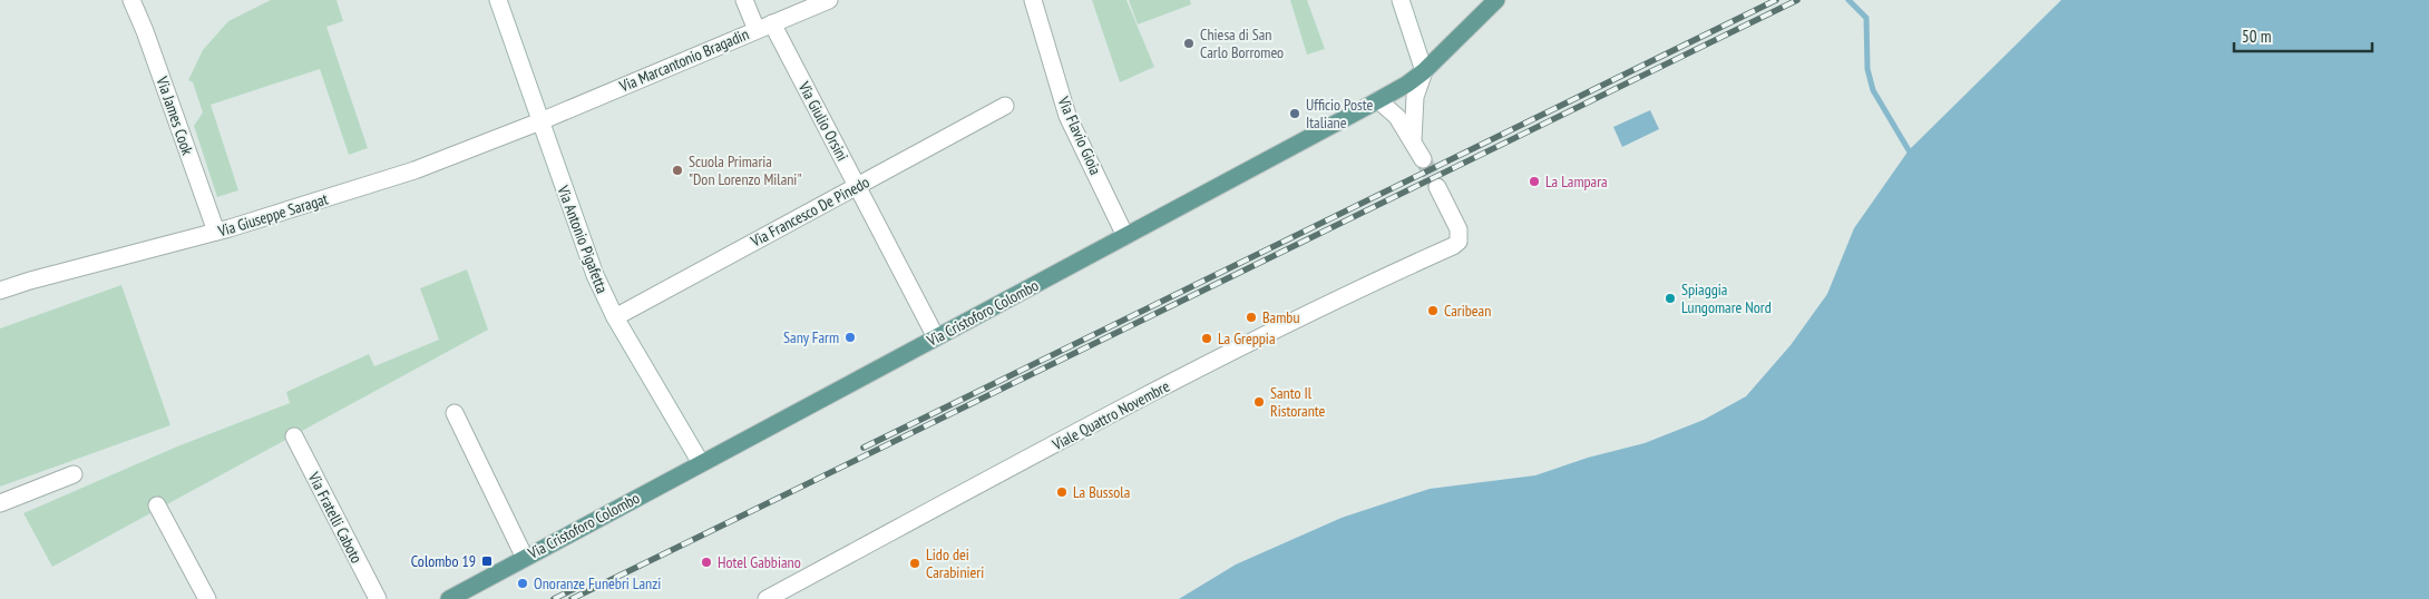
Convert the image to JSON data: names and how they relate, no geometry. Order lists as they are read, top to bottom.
{
  "streets": {
    "main road": ["Via Cristoforo Colombo"],
    "street": [
      "Via Marcantonio Bragadin",
      "Via James Cook",
      "Via Giulio Orsini",
      "Via Flavio Gioia",
      "Via Francesco De Pinedo",
      "Via Giuseppe Saragat",
      "Via Antonio Pigafetta",
      "Viale Quattro Novembre",
      "Via Fratelli Caboto"
    ]
  },
  "crossings": [
    ["Via Marcantonio Bragadin", "Via Giulio Orsini"],
    ["Via Marcantonio Bragadin", "Via Giuseppe Saragat"],
    ["Via Marcantonio Bragadin", "Via Antonio Pigafetta"],
    ["Via James Cook", "Via Giuseppe Saragat"],
    ["Via Giulio Orsini", "Via Francesco De Pinedo"],
    ["Via Giulio Orsini", "Via Cristoforo Colombo"],
    ["Via Flavio Gioia", "Via Cristoforo Colombo"],
    ["Via Francesco De Pinedo", "Via Antonio Pigafetta"],
    ["Via Giuseppe Saragat", "Via Antonio Pigafetta"],
    ["Via Antonio Pigafetta", "Via Cristoforo Colombo"]
  ],
  "places": {
    "other": [
      "Chiesa di San Carlo Borromeo",
      "Ufficio Poste Italiane",
      "Scuola Primaria \"Don Lorenzo Milani\"",
      "La Lampara",
      "Spiaggia Lungomare Nord",
      "Caribean",
      "Bambu",
      "Sany Farm",
      "La Greppia",
      "Santo Il Ristorante",
      "La Bussola",
      "Hotel Gabbiano",
      "Lido dei Carabinieri",
      "Onoranze Funebri Lanzi"
    ],
    "transit": ["Colombo 19"]
  },
  "scale_bar": "50 m"
}
